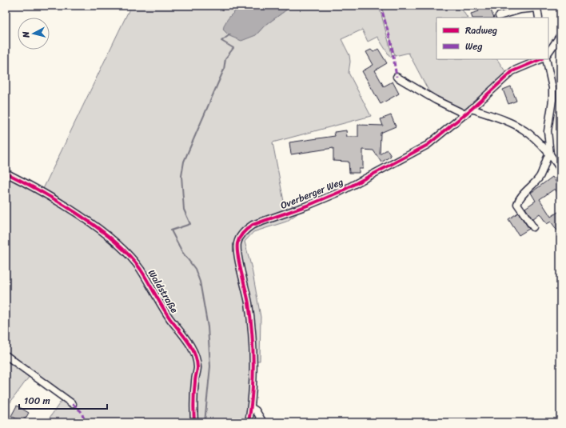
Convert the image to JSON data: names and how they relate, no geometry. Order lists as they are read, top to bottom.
{
  "streets": {
    "street": ["Overberger Weg", "Waldstraße"]
  },
  "legend": ["Radweg", "Weg"],
  "scale_bar": "100 m",
  "north": "left"
}
